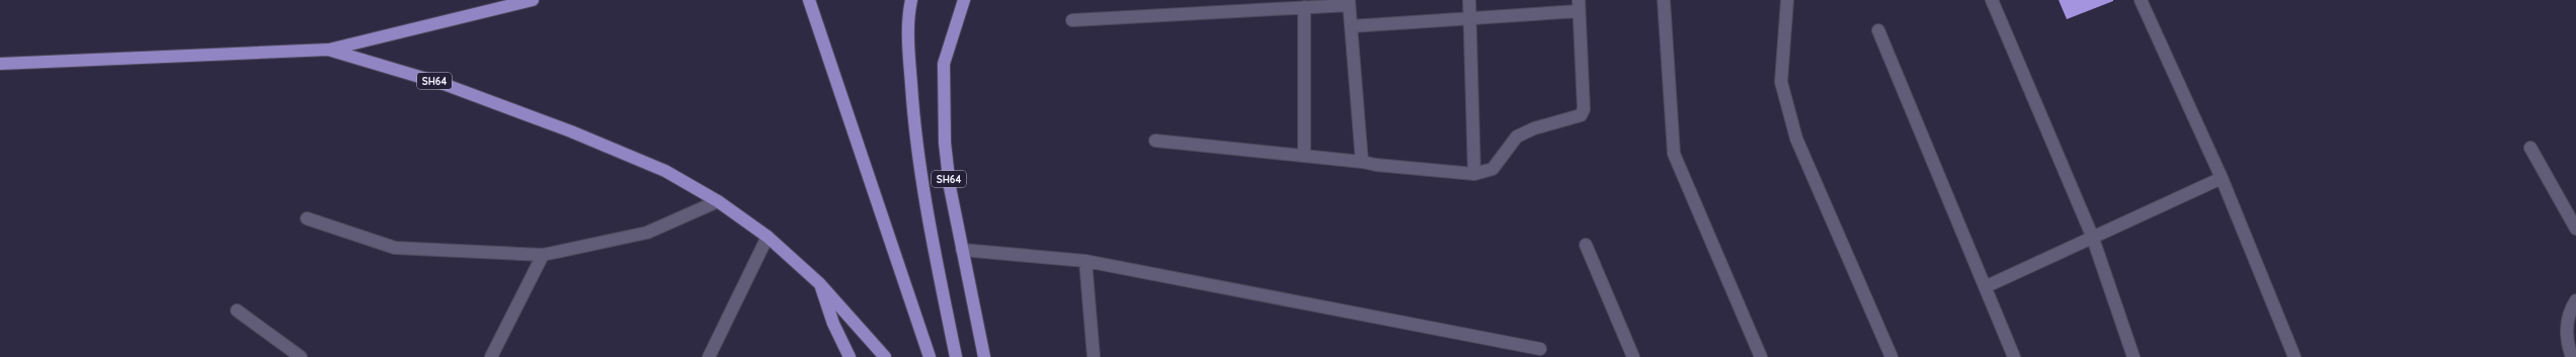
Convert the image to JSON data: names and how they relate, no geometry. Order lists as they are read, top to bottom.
{
  "streets": {
    "main road": ["SH64"]
  }
}
